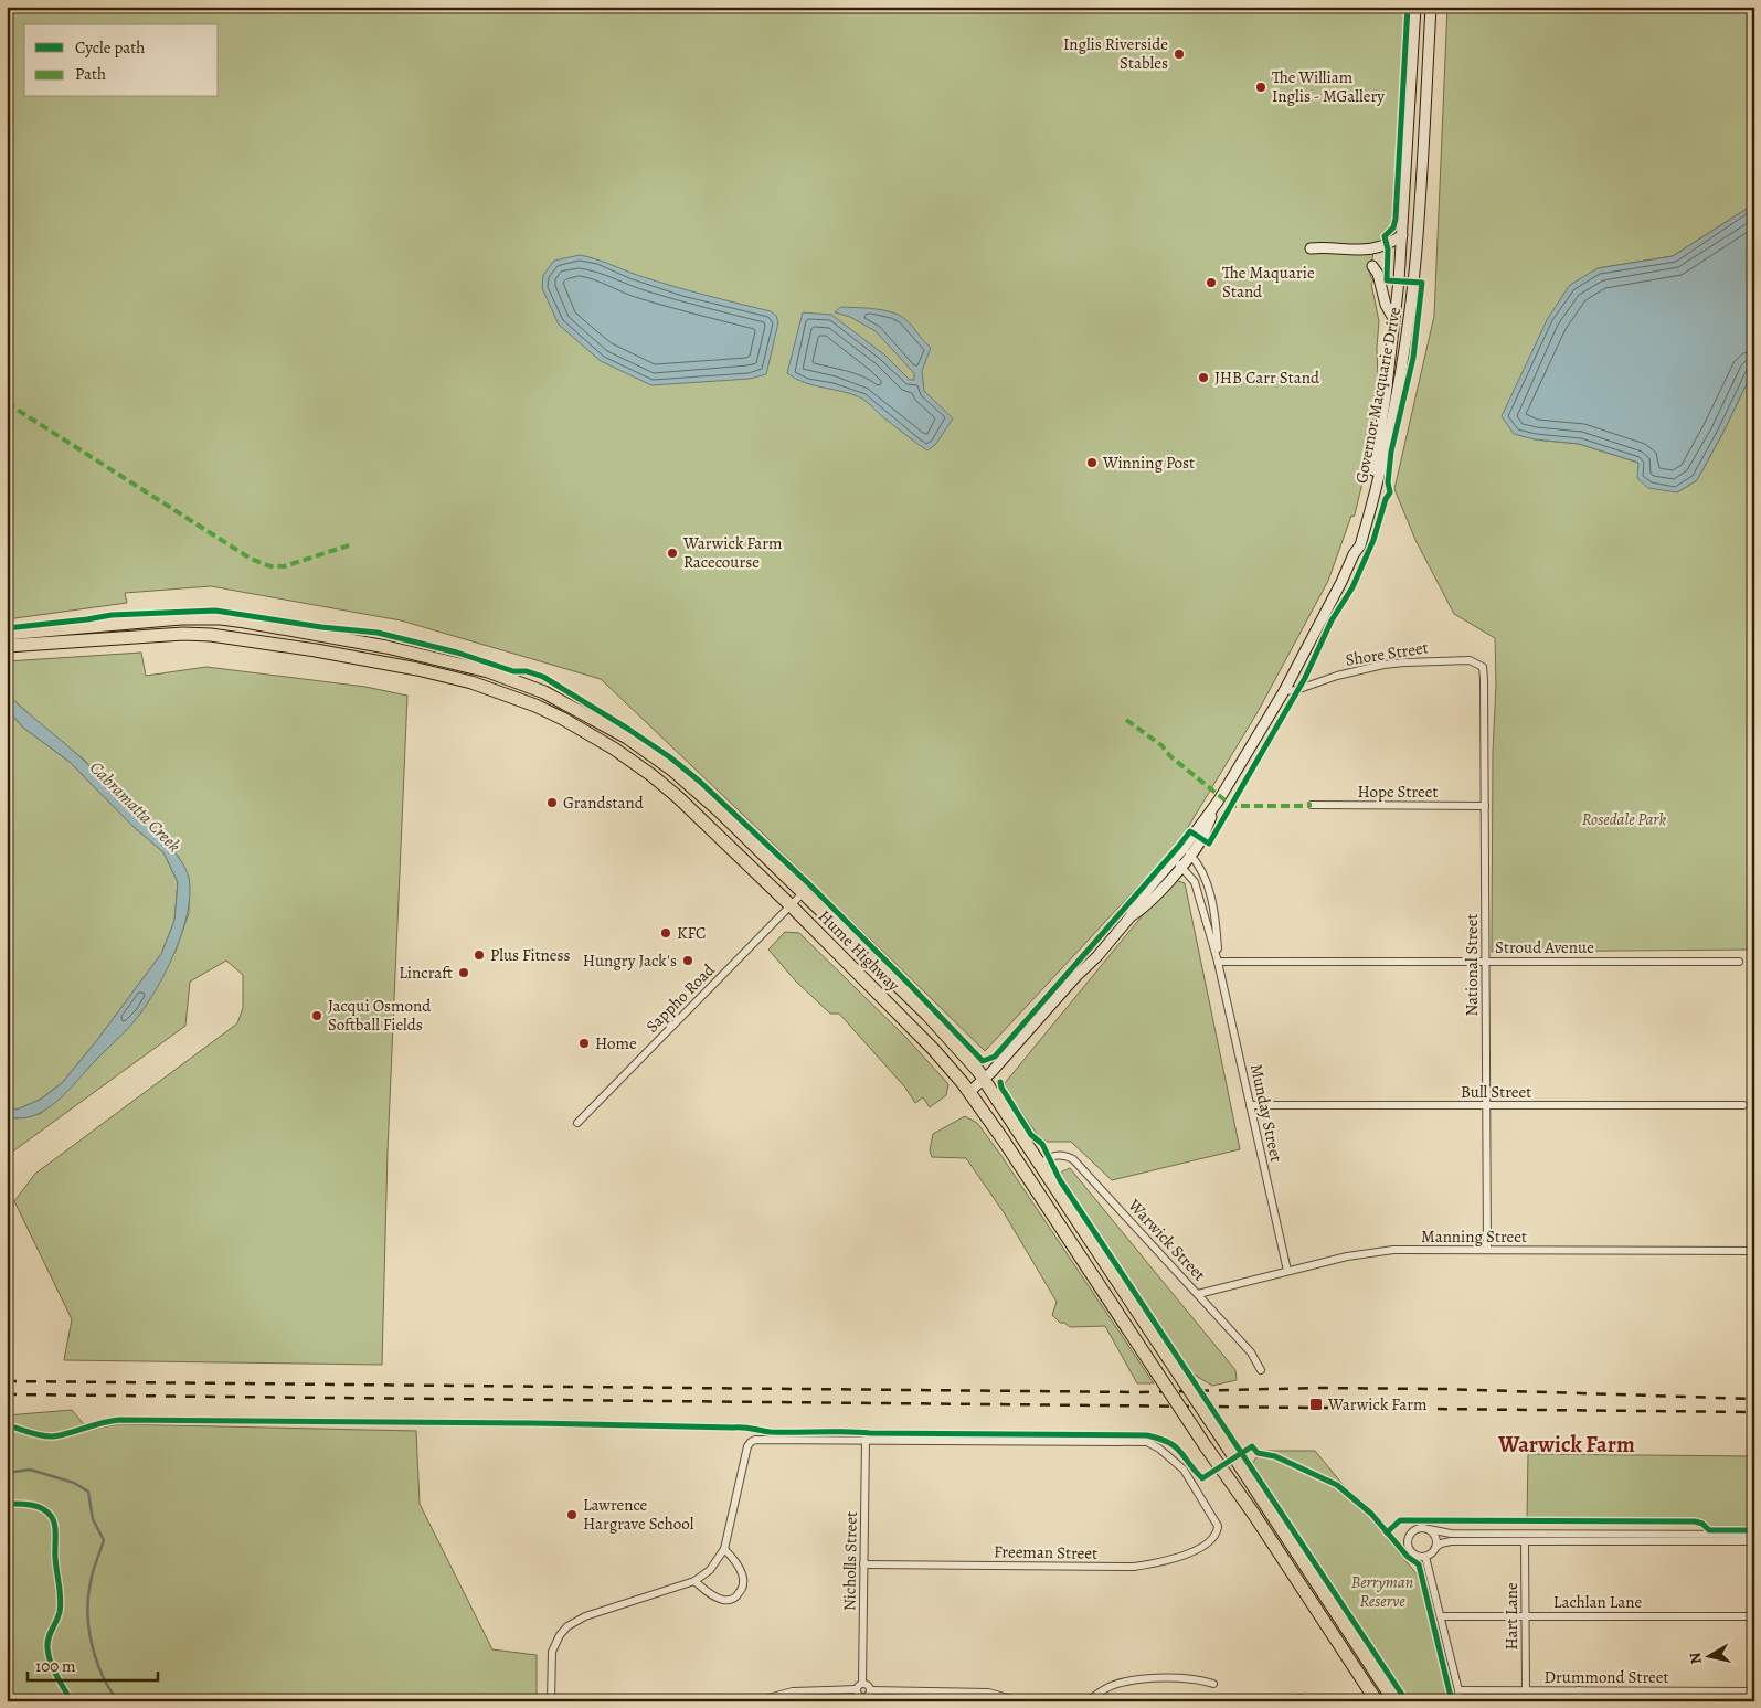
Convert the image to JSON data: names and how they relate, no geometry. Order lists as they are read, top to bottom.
{
  "streets": {
    "highway": ["Hume Highway"],
    "main road": ["Governor Macquarie Drive"],
    "street": [
      "Shore Street",
      "Hope Street",
      "Stroud Avenue",
      "National Street",
      "Sappho Road",
      "Bull Street",
      "Munday Street",
      "Manning Street",
      "Warwick Street",
      "Freeman Street",
      "Nicholls Street",
      "Lachlan Lane",
      "Hart Lane",
      "Drummond Street"
    ]
  },
  "crossings": [
    ["Governor Macquarie Drive", "Shore Street"],
    ["Governor Macquarie Drive", "Hume Highway"],
    ["Governor Macquarie Drive", "Munday Street"],
    ["Shore Street", "National Street"],
    ["Hope Street", "National Street"],
    ["Stroud Avenue", "National Street"],
    ["Stroud Avenue", "Munday Street"],
    ["Hume Highway", "Sappho Road"],
    ["Hume Highway", "Warwick Street"],
    ["National Street", "Bull Street"],
    ["National Street", "Manning Street"],
    ["Bull Street", "Munday Street"],
    ["Munday Street", "Manning Street"],
    ["Manning Street", "Warwick Street"],
    ["Freeman Street", "Nicholls Street"],
    ["Lachlan Lane", "Hart Lane"],
    ["Hart Lane", "Drummond Street"]
  ],
  "districts": ["Warwick Farm"],
  "water": ["Cabramatta Creek"],
  "parks": ["Rosedale Park", "Berryman Reserve"],
  "places": {
    "other": [
      "Inglis Riverside Stables",
      "The William Inglis - MGallery",
      "The Maquarie Stand",
      "JHB Carr Stand",
      "Winning Post",
      "Warwick Farm Racecourse",
      "Grandstand",
      "KFC",
      "Plus Fitness",
      "Hungry Jack's",
      "Lincraft",
      "Jacqui Osmond Softball Fields",
      "Home",
      "Lawrence Hargrave School"
    ],
    "transit": ["Warwick Farm"]
  },
  "legend": ["Cycle path", "Path"],
  "scale_bar": "100 m",
  "north": "left"
}
